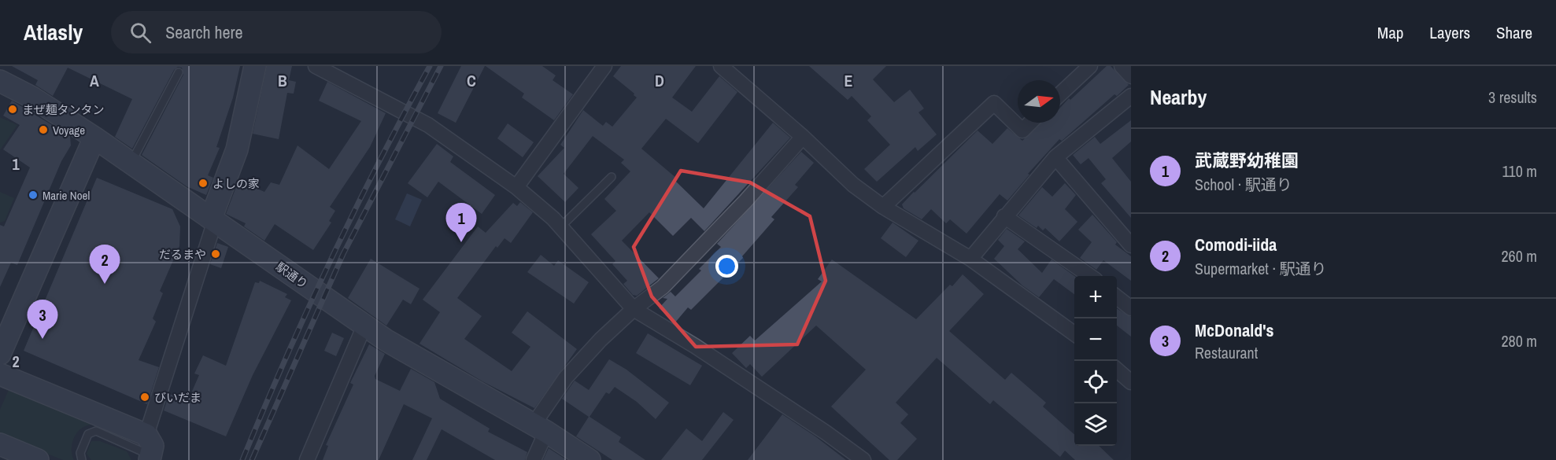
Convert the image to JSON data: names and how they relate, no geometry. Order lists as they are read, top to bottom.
{
  "streets": {
    "street": ["駅通り"]
  },
  "places": [
    "まぜ麺タンタン",
    "Voyage",
    "よしの家",
    "Marie Noel",
    "だるまや",
    "びいだま"
  ],
  "north": "right",
  "page": {
    "header": "Atlasly",
    "search": "Search here",
    "nav": ["Map", "Layers", "Share"],
    "heading": ["Nearby", "3 results"],
    "list": [
      {
        "mark": "1",
        "name": "武蔵野幼稚園",
        "note": "School · 駅通り",
        "value": "110 m"
      },
      {
        "mark": "2",
        "name": "Comodi-iida",
        "note": "Supermarket · 駅通り",
        "value": "260 m"
      },
      {
        "mark": "3",
        "name": "McDonald's",
        "note": "Restaurant",
        "value": "280 m"
      }
    ],
    "pins": ["1", "2", "3"],
    "map_buttons": ["+", "−"]
  },
  "grid": {
    "columns": [
      "A",
      "B",
      "C",
      "D",
      "E"
    ],
    "rows": ["1", "2"]
  }
}
